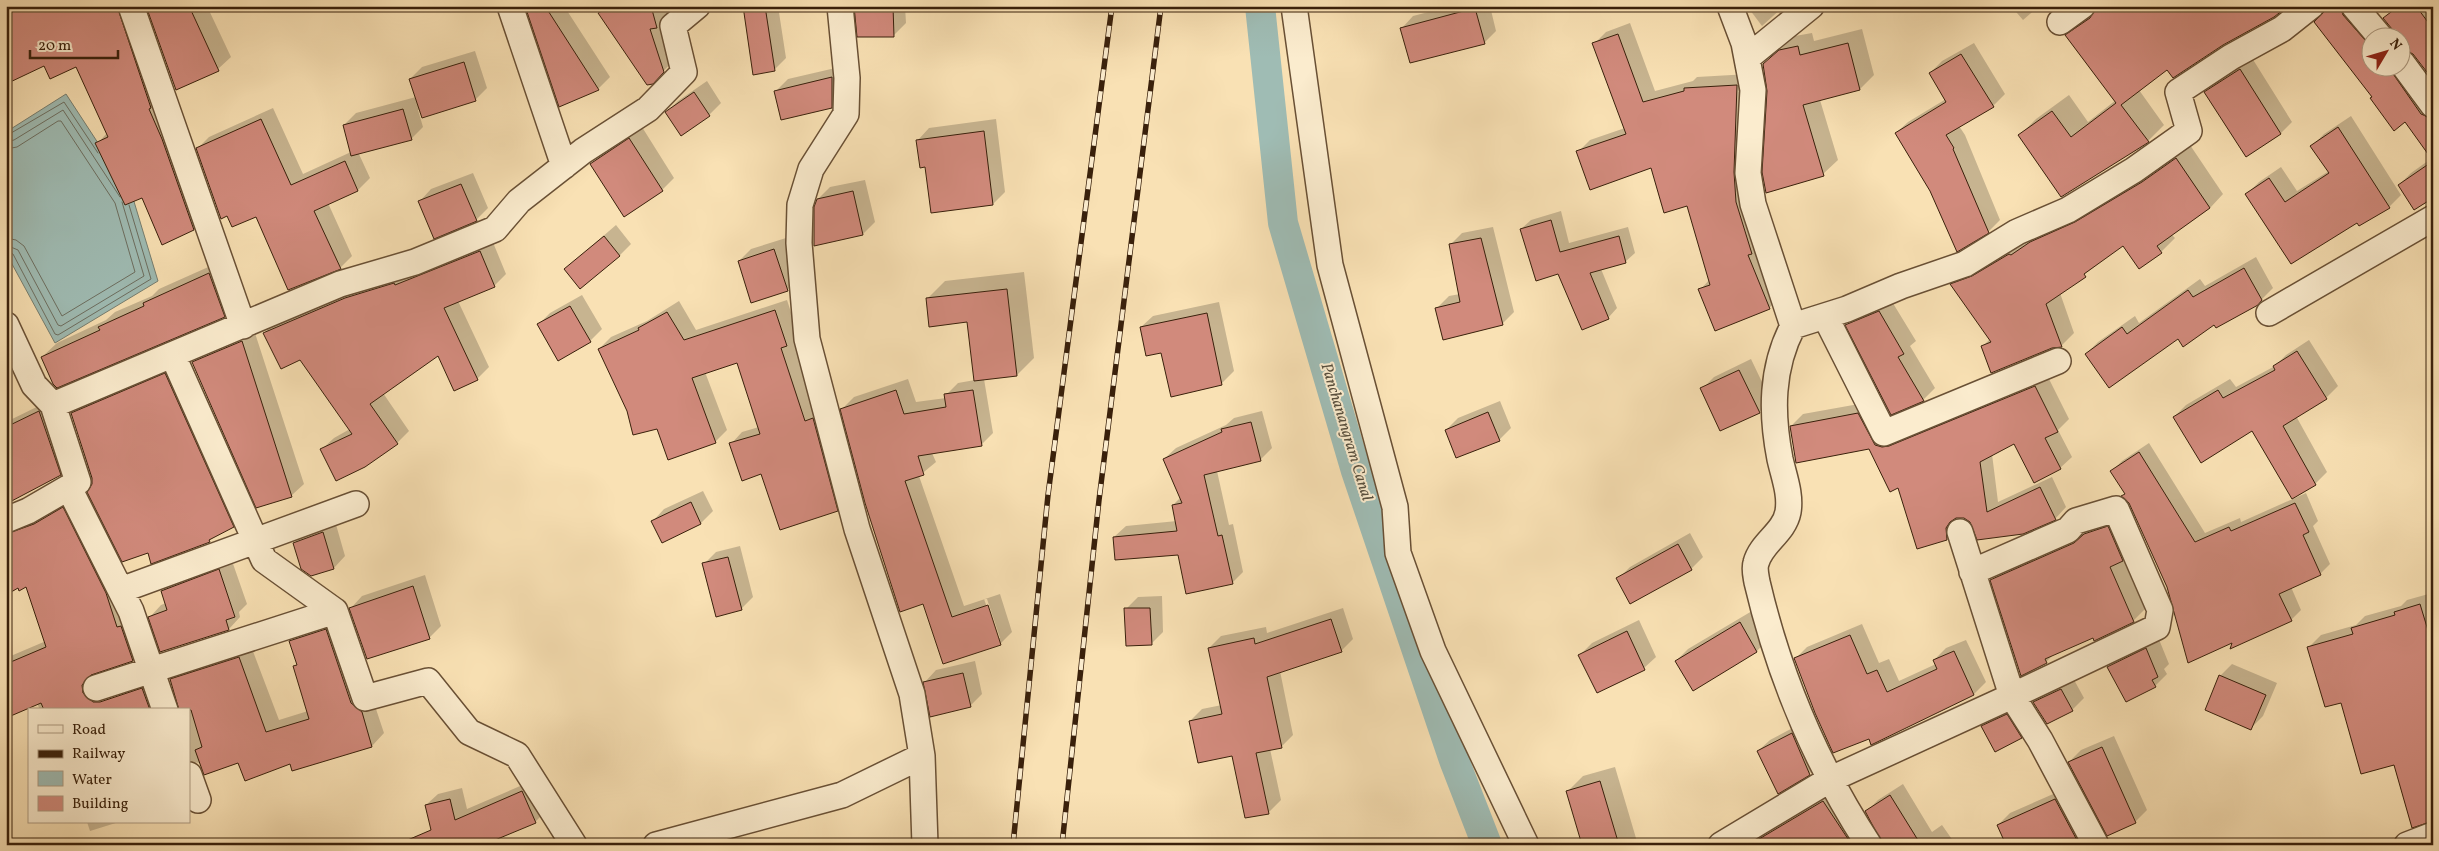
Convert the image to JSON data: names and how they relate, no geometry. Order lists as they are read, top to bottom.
{
  "water": ["Panchanangram Canal"],
  "legend": [
    "Road",
    "Railway",
    "Water",
    "Building"
  ],
  "scale_bar": "20 m",
  "north": "top right"
}
